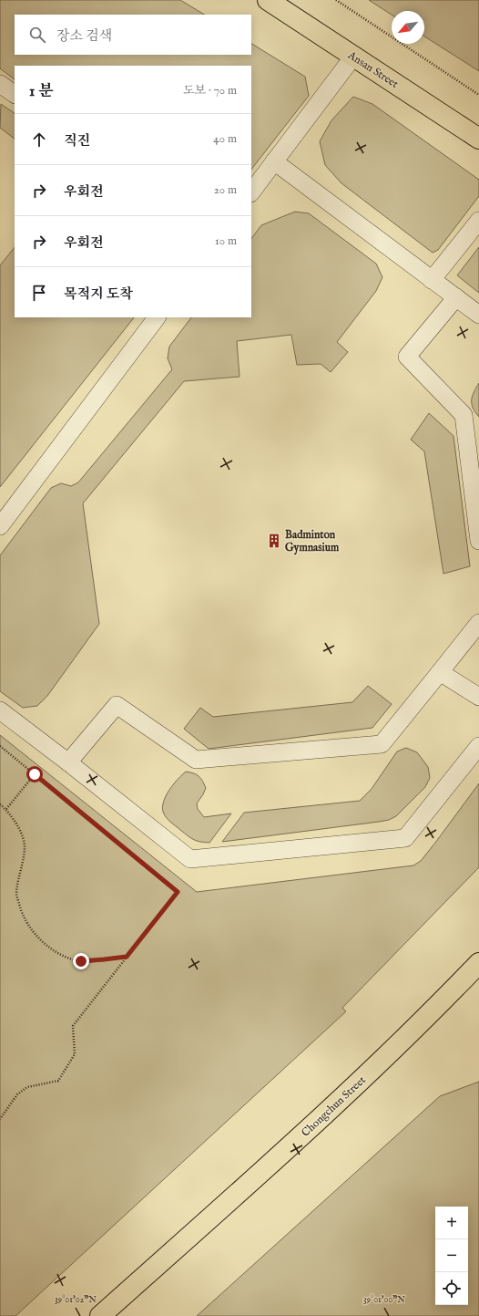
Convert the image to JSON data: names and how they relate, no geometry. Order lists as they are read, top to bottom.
{
  "streets": {
    "main road": ["Ansan Street", "Chongchun Street"]
  },
  "places": {
    "building": ["Badminton Gymnasium"]
  },
  "north": "bottom left",
  "page": {
    "search": "장소 검색",
    "heading": ["1 분", "도보 · 70 m"],
    "list": [
      ["직진", "40 m"],
      ["우회전", "20 m"],
      ["우회전", "10 m"],
      "목적지 도착"
    ],
    "map_buttons": ["+", "−"]
  },
  "coordinates": ["39°01'02\"N", "39°01'00\"N"]
}
